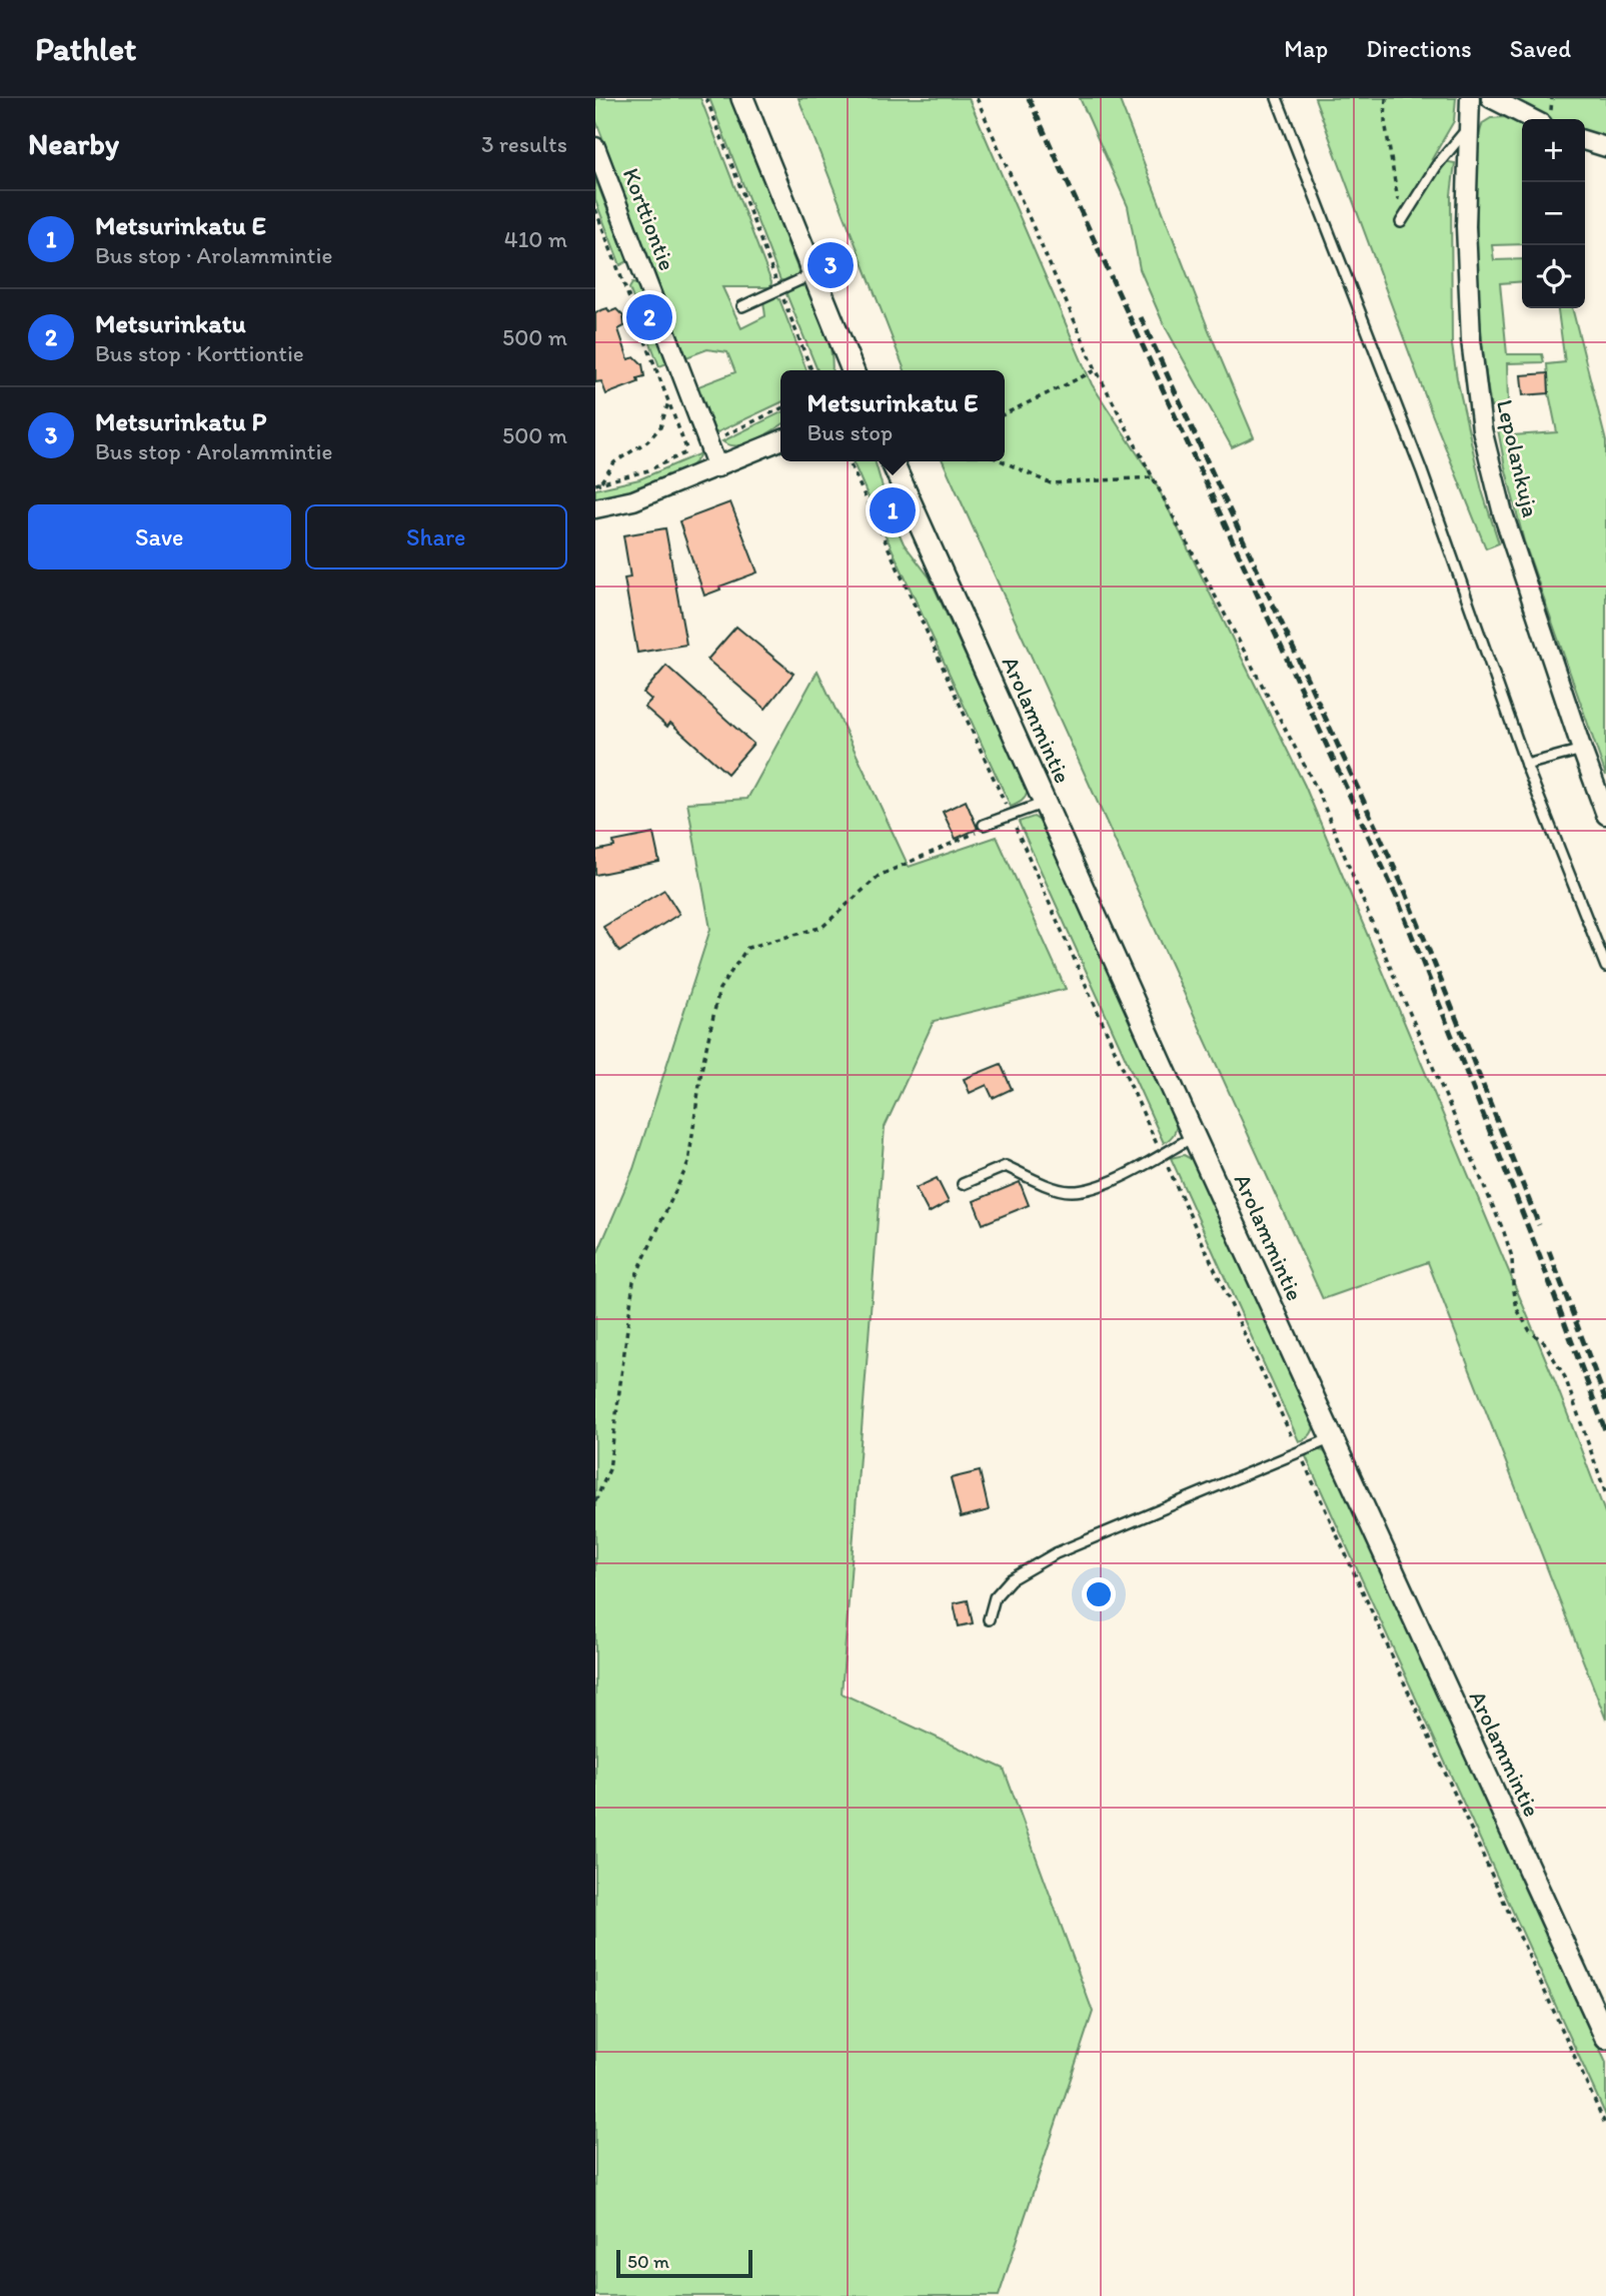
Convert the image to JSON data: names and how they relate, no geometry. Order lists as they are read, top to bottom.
{
  "streets": {
    "street": ["Korttiontie", "Lepolankuja", "Arolammintie"]
  },
  "scale_bar": "50 m",
  "page": {
    "header": "Pathlet",
    "nav": ["Map", "Directions", "Saved"],
    "heading": ["Nearby", "3 results"],
    "map_buttons": ["+", "−"],
    "list": [
      {
        "mark": "1",
        "name": "Metsurinkatu E",
        "note": "Bus stop · Arolammintie",
        "value": "410 m"
      },
      {
        "mark": "2",
        "name": "Metsurinkatu",
        "note": "Bus stop · Korttiontie",
        "value": "500 m"
      },
      {
        "mark": "3",
        "name": "Metsurinkatu P",
        "note": "Bus stop · Arolammintie",
        "value": "500 m"
      }
    ],
    "pins": ["3", "2", "1"],
    "popup": ["Metsurinkatu E", "Bus stop"],
    "buttons": ["Save", "Share"],
    "scale": "50 m"
  }
}
